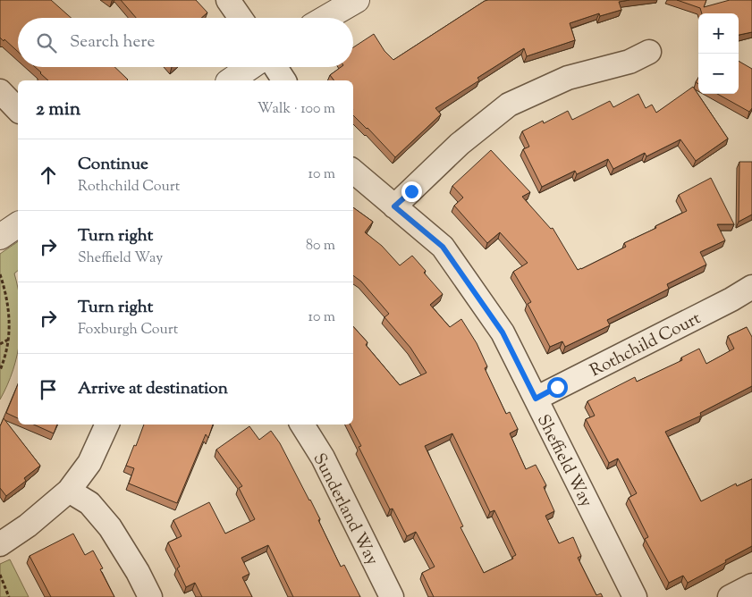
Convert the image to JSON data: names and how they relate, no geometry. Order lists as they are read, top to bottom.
{
  "streets": {
    "street": ["Rothchild Court", "Sheffield Way", "Sunderland Way"]
  },
  "crossings": [
    ["Rothchild Court", "Sheffield Way"]
  ],
  "page": {
    "map_buttons": ["+", "−"],
    "search": "Search here",
    "heading": ["2 min", "Walk · 100 m"],
    "list": [
      ["Continue", "Rothchild Court", "10 m"],
      ["Turn right", "Sheffield Way", "80 m"],
      ["Turn right", "Foxburgh Court", "10 m"],
      "Arrive at destination"
    ]
  }
}
